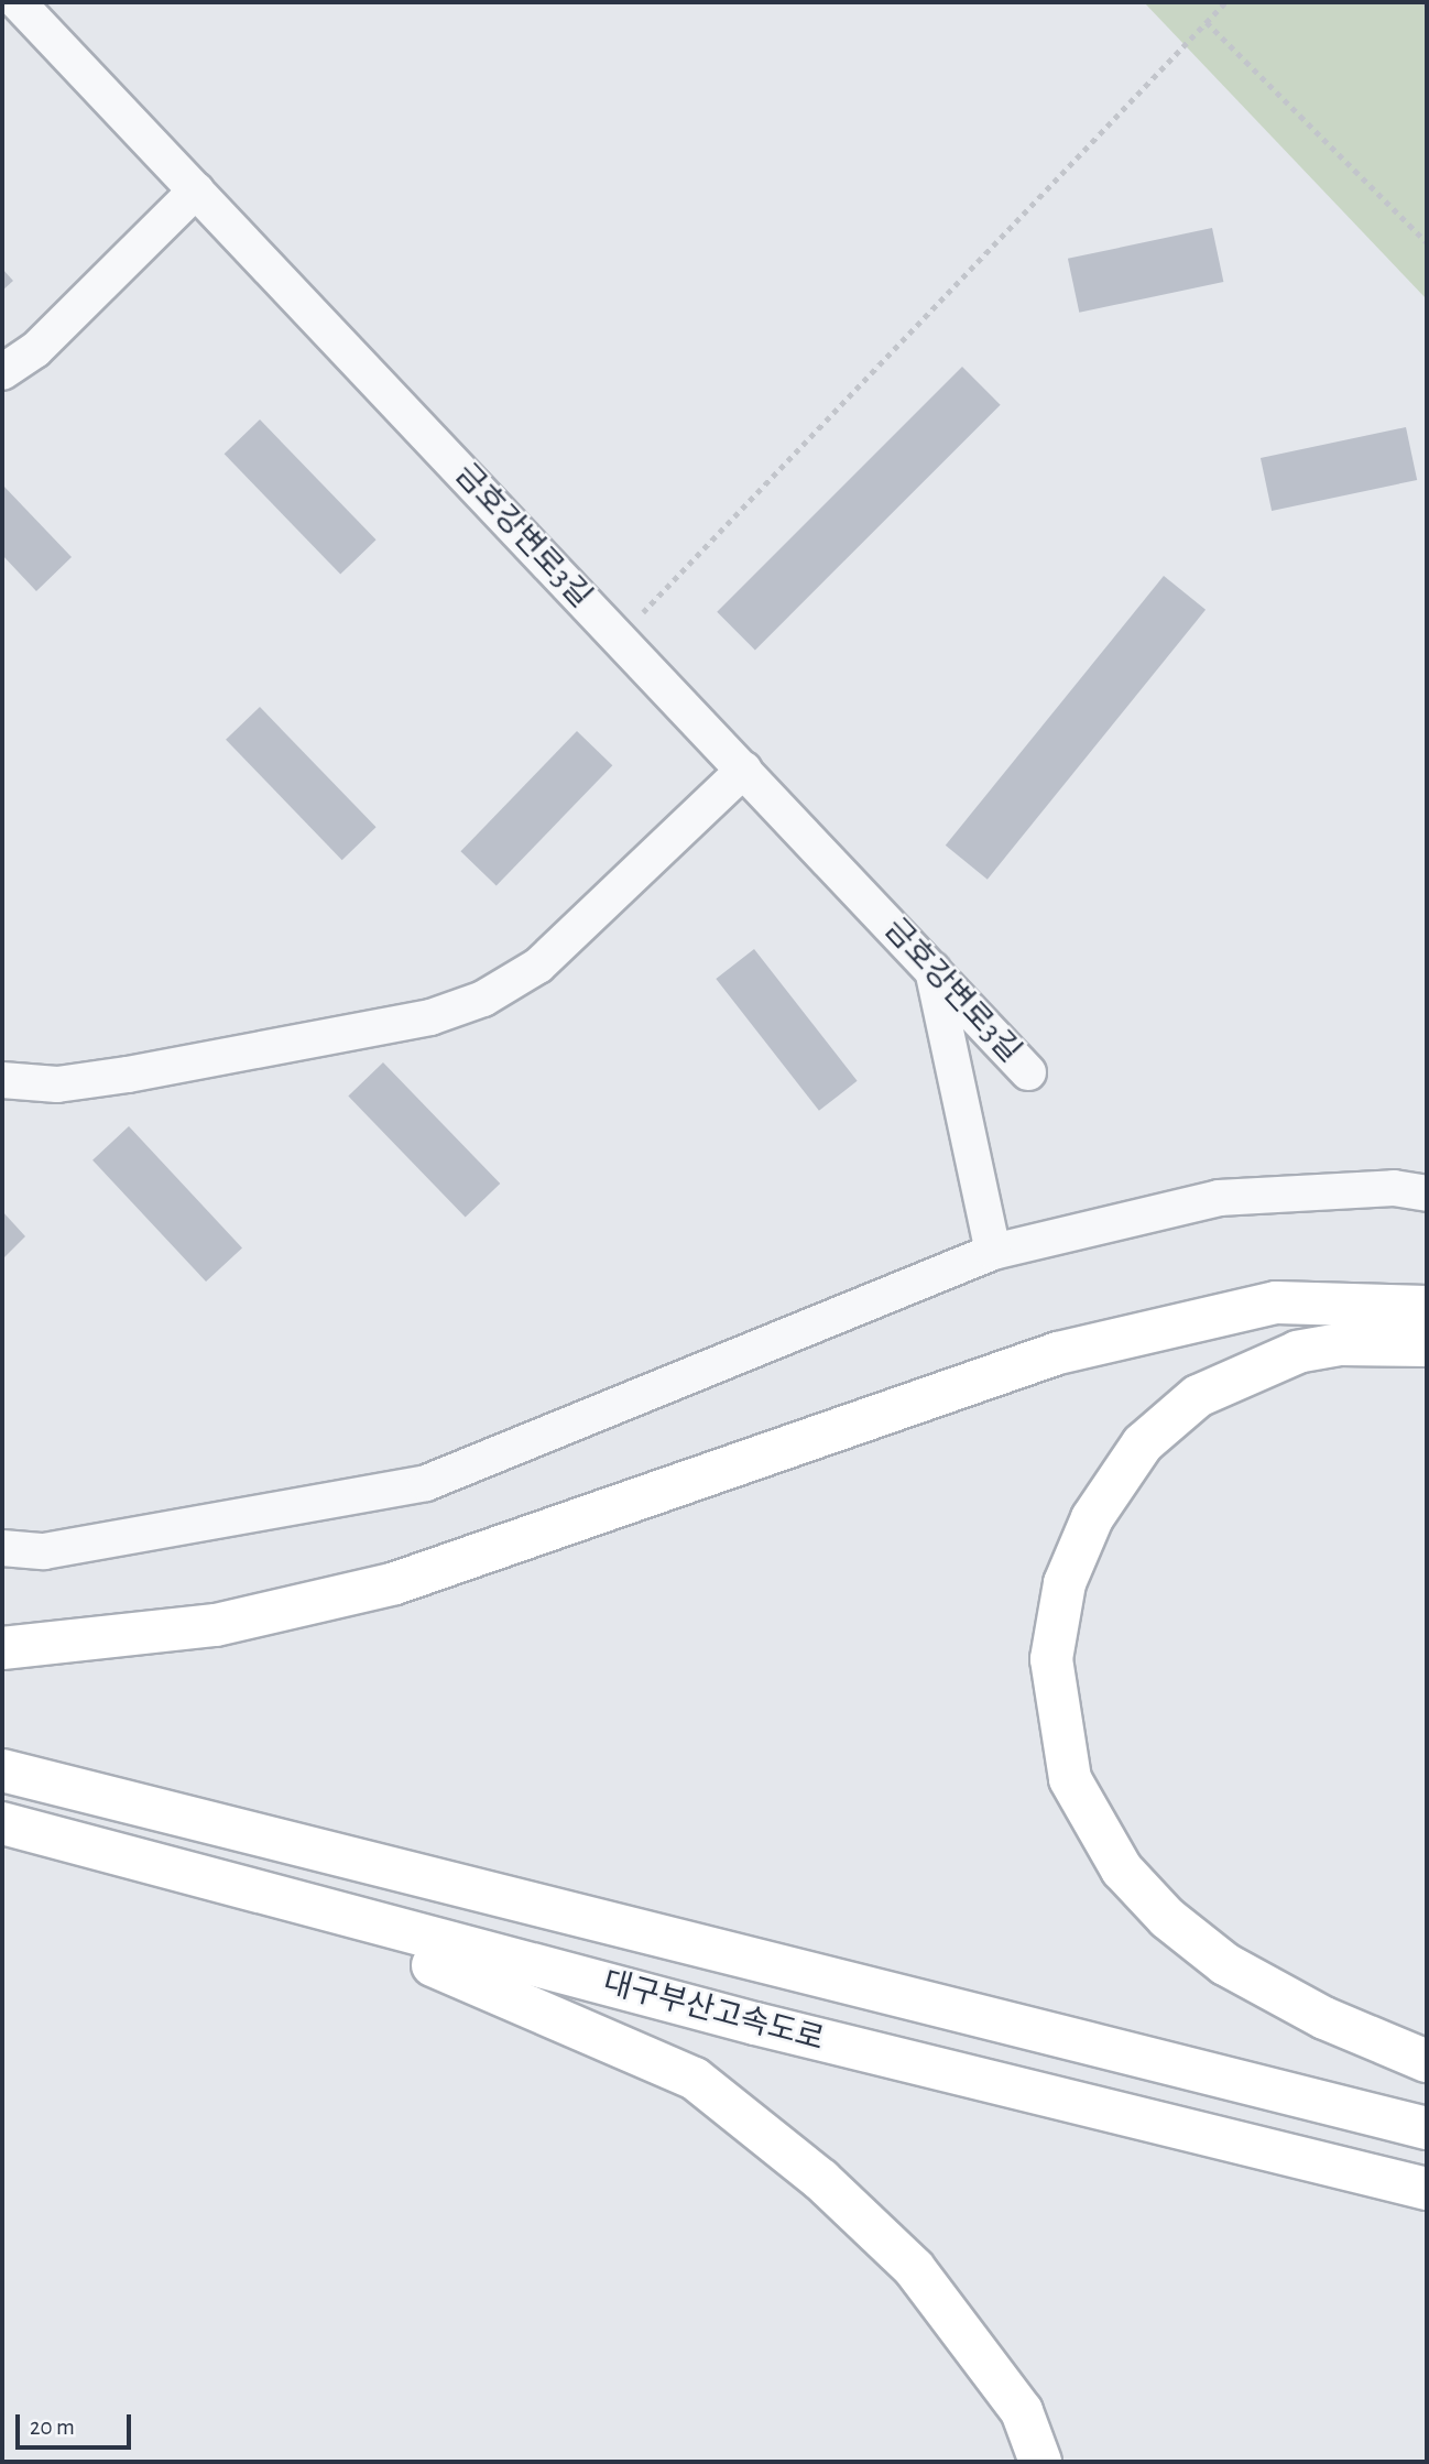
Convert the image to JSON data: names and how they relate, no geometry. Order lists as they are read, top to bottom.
{
  "streets": {
    "highway": ["대구부산고속도로"],
    "street": ["금호강변로3길"]
  },
  "scale_bar": "20 m"
}
